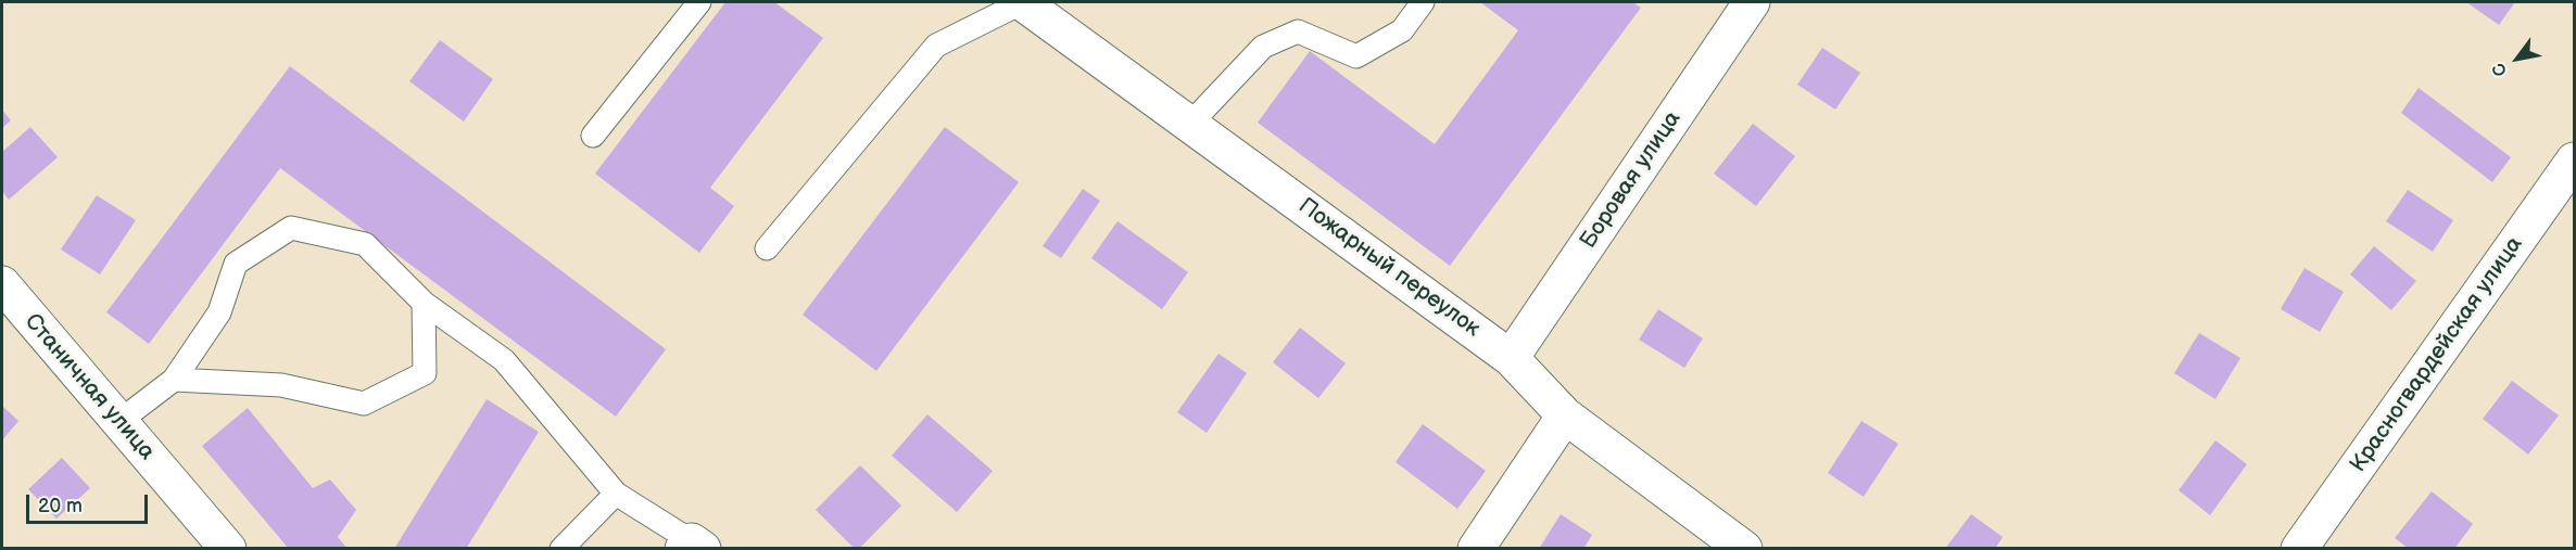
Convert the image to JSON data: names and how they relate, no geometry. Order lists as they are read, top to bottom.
{
  "streets": {
    "street": [
      "Боровая улица",
      "Пожарный переулок",
      "Красногвардейская улица",
      "Станичная улица"
    ]
  },
  "crossings": [
    ["Боровая улица", "Пожарный переулок"]
  ],
  "scale_bar": "20 m",
  "north": "bottom left"
}
